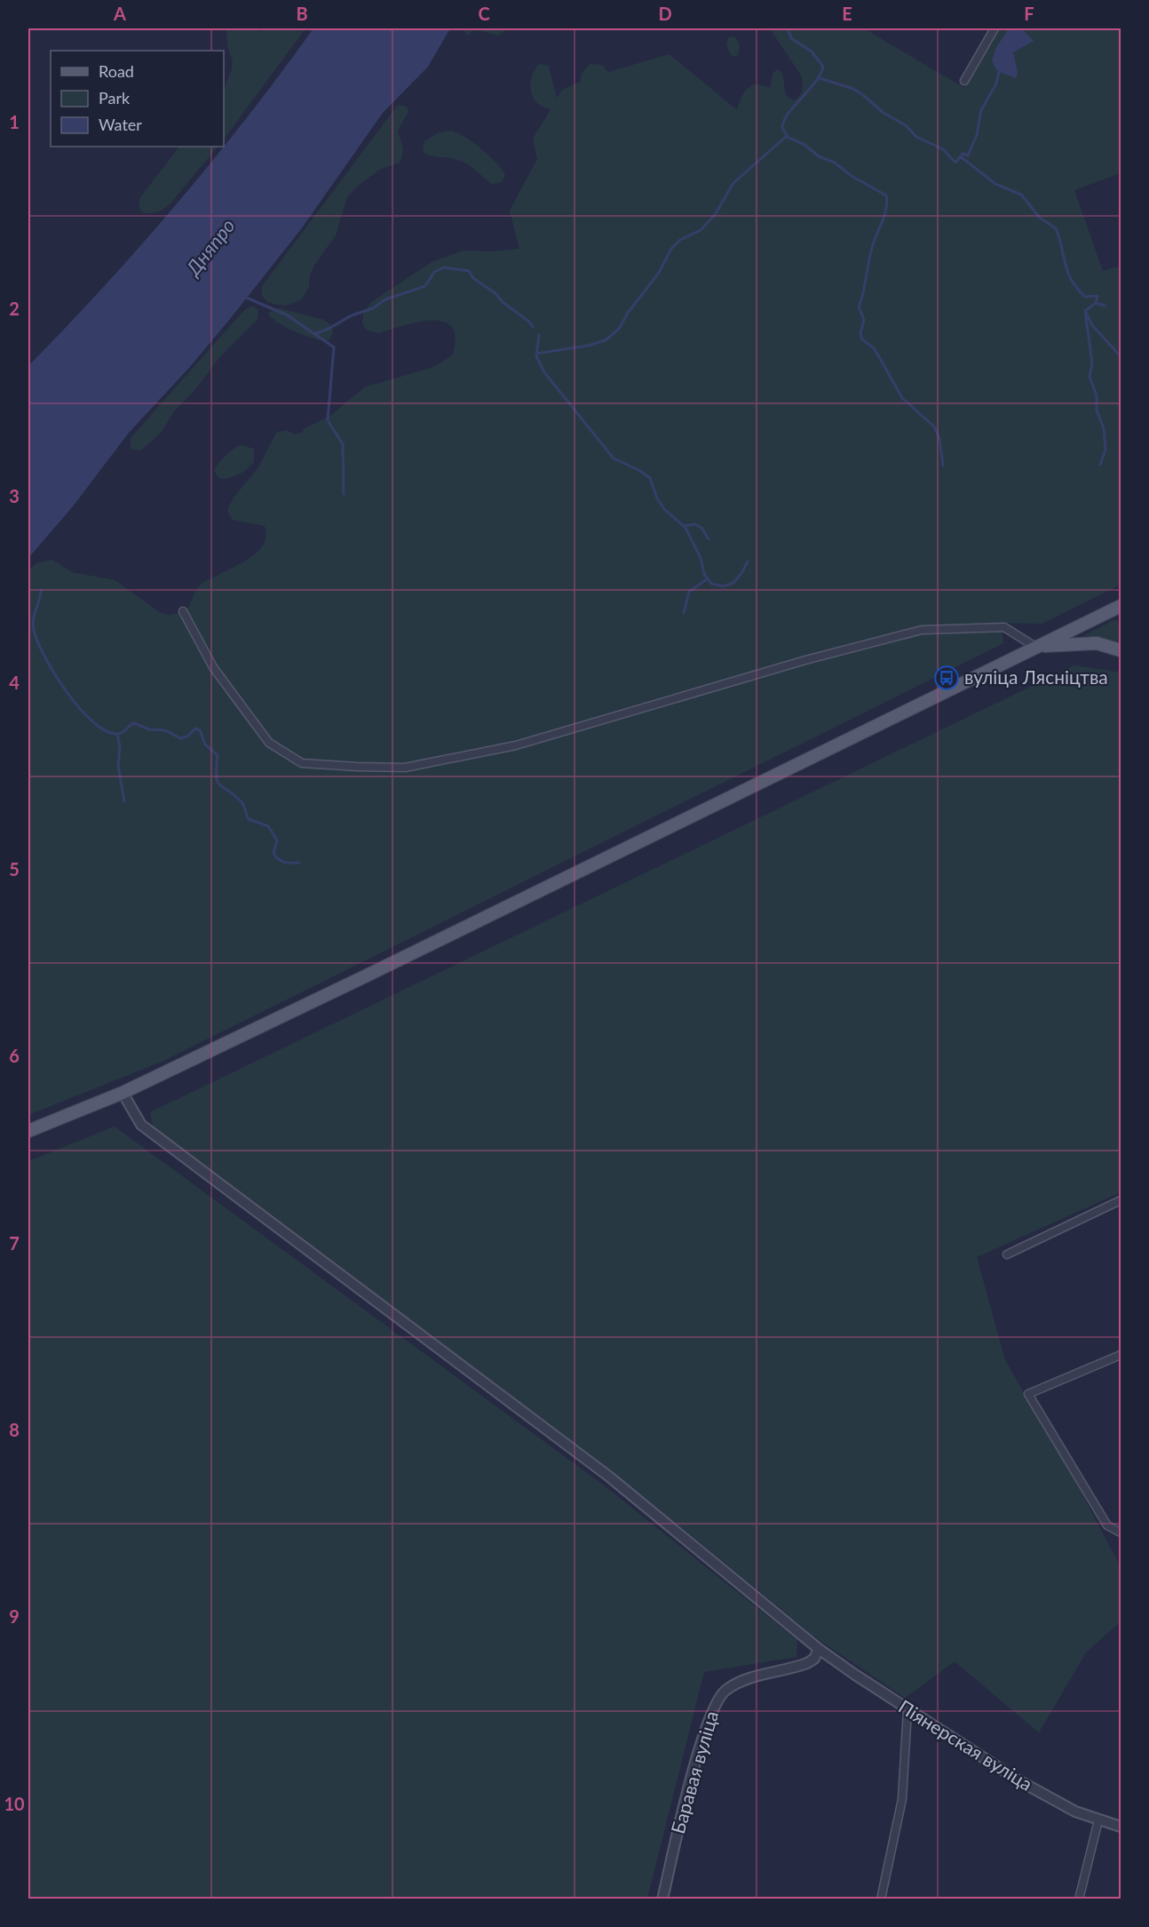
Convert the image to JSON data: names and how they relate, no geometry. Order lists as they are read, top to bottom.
{
  "streets": {
    "street": ["Піянерская вуліца", "Баравая вуліца"]
  },
  "crossings": [
    ["Піянерская вуліца", "Баравая вуліца"]
  ],
  "water": ["Дняпро"],
  "places": {
    "bus stop": ["вуліца Лясніцтва"]
  },
  "legend": ["Road", "Park", "Water"],
  "grid": {
    "columns": [
      "A",
      "B",
      "C",
      "D",
      "E",
      "F"
    ],
    "rows": [
      "1",
      "2",
      "3",
      "4",
      "5",
      "6",
      "7",
      "8",
      "9",
      "10"
    ]
  }
}
